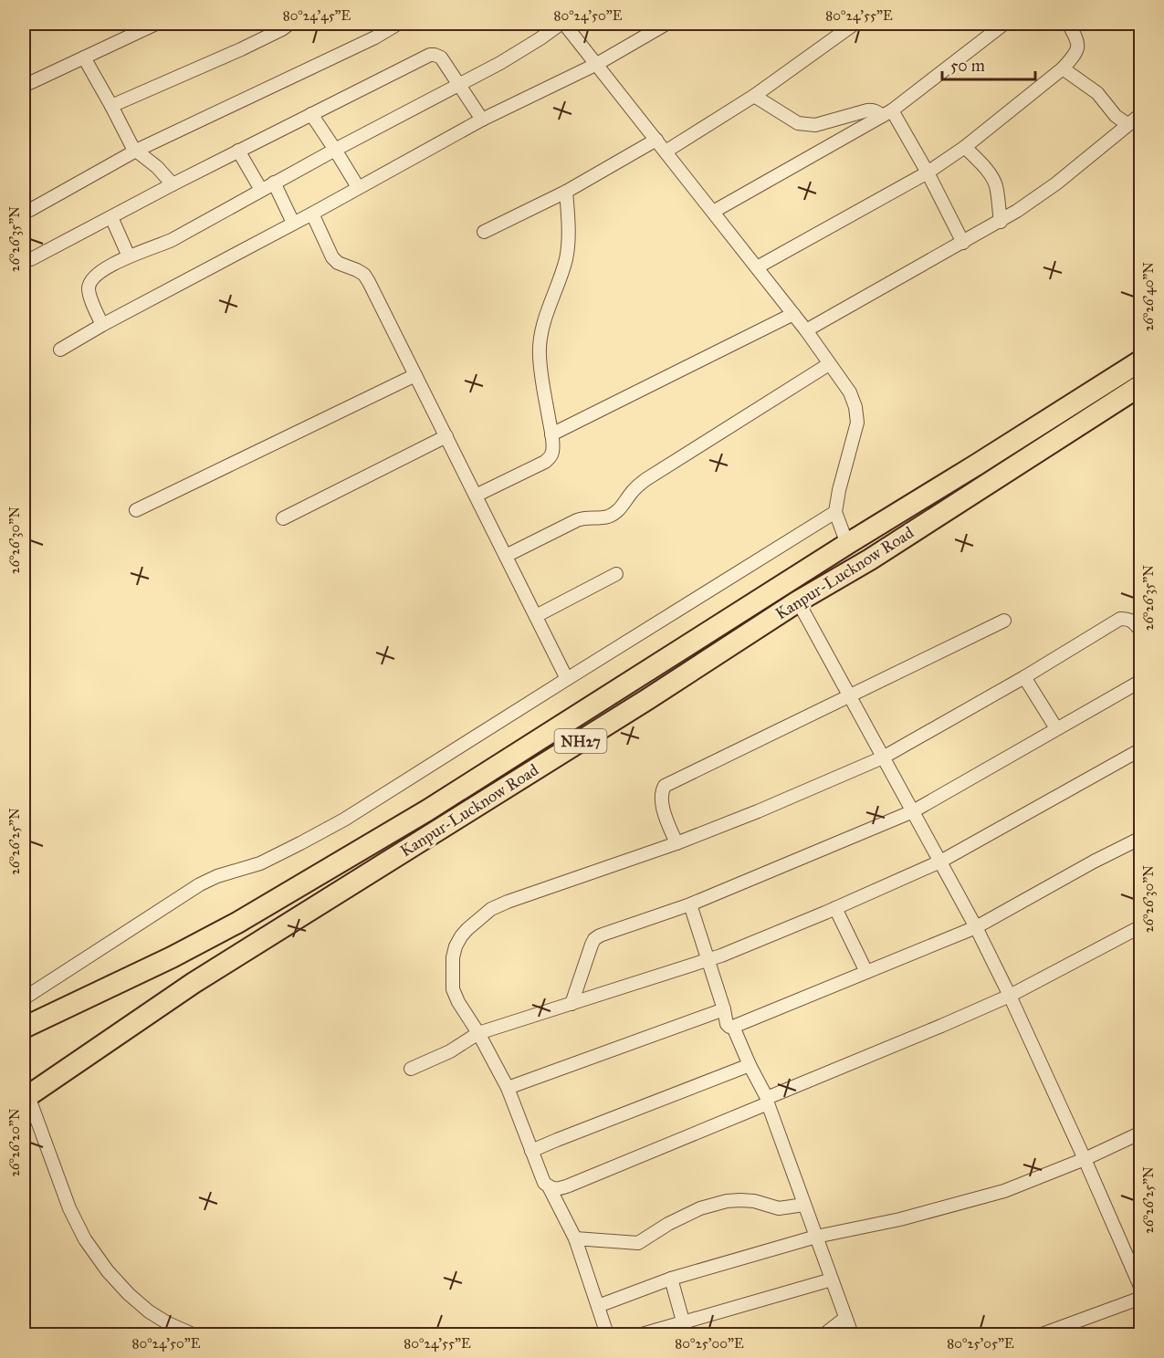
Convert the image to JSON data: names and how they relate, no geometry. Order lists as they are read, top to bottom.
{
  "streets": {
    "highway": ["Kanpur-Lucknow Road", "NH27"]
  },
  "scale_bar": "50 m",
  "coordinates": [
    "80°24'45\"E",
    "80°24'50\"E",
    "80°24'55\"E",
    "26°26'35\"N",
    "26°26'40\"N",
    "26°26'30\"N",
    "26°26'25\"N",
    "26°26'20\"N",
    "80°25'00\"E",
    "80°25'05\"E"
  ]
}
